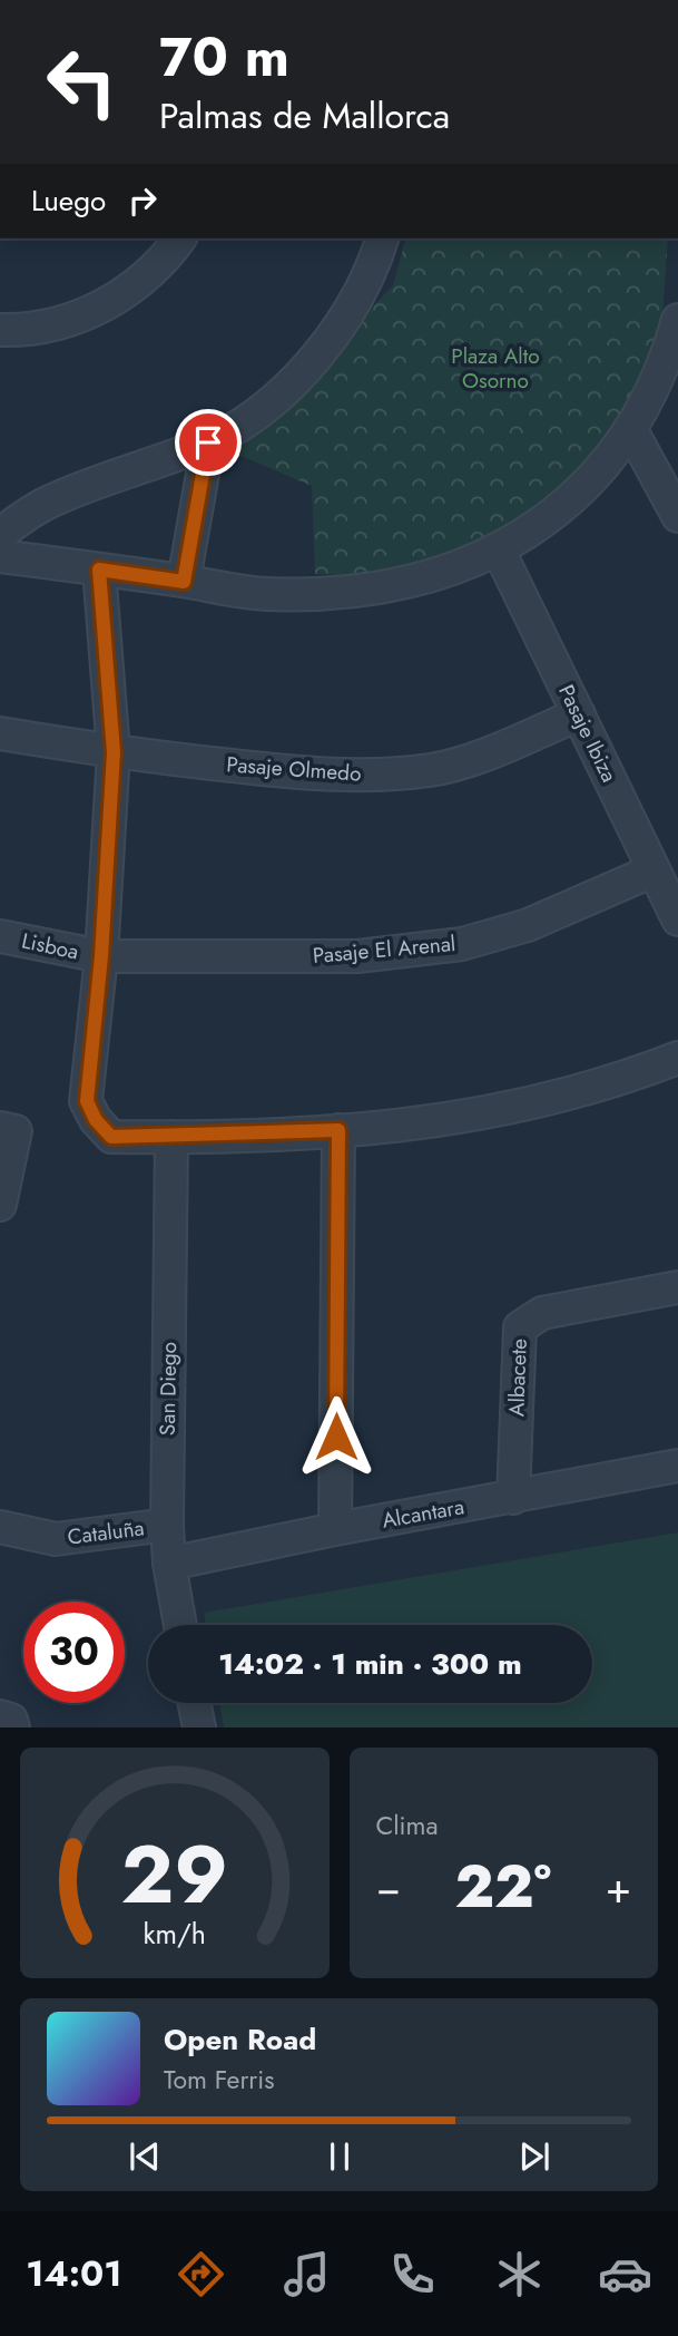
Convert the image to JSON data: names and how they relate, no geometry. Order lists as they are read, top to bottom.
{
  "streets": {
    "street": [
      "Pasaje Ibiza",
      "Pasaje Olmedo",
      "Lisboa",
      "Pasaje El Arenal",
      "Albacete",
      "San Diego",
      "Alcantara",
      "Cataluña"
    ]
  },
  "crossings": [
    ["Pasaje Ibiza", "Pasaje Olmedo"],
    ["Pasaje Ibiza", "Pasaje El Arenal"],
    ["Lisboa", "Pasaje El Arenal"],
    ["Albacete", "Alcantara"],
    ["San Diego", "Alcantara"],
    ["San Diego", "Cataluña"]
  ],
  "parks": ["Plaza Alto Osorno"],
  "page": {
    "turn": ["70 m", "Palmas de Mallorca"],
    "then": "Luego",
    "limit": "30",
    "trip": "14:02 · 1 min · 300 m",
    "tile": "Clima",
    "heat": ["−", "22°", "+"],
    "song": ["Open Road", "Tom Ferris"],
    "tabs": "14:01",
    "gauge": ["29", "km/h"]
  }
}
